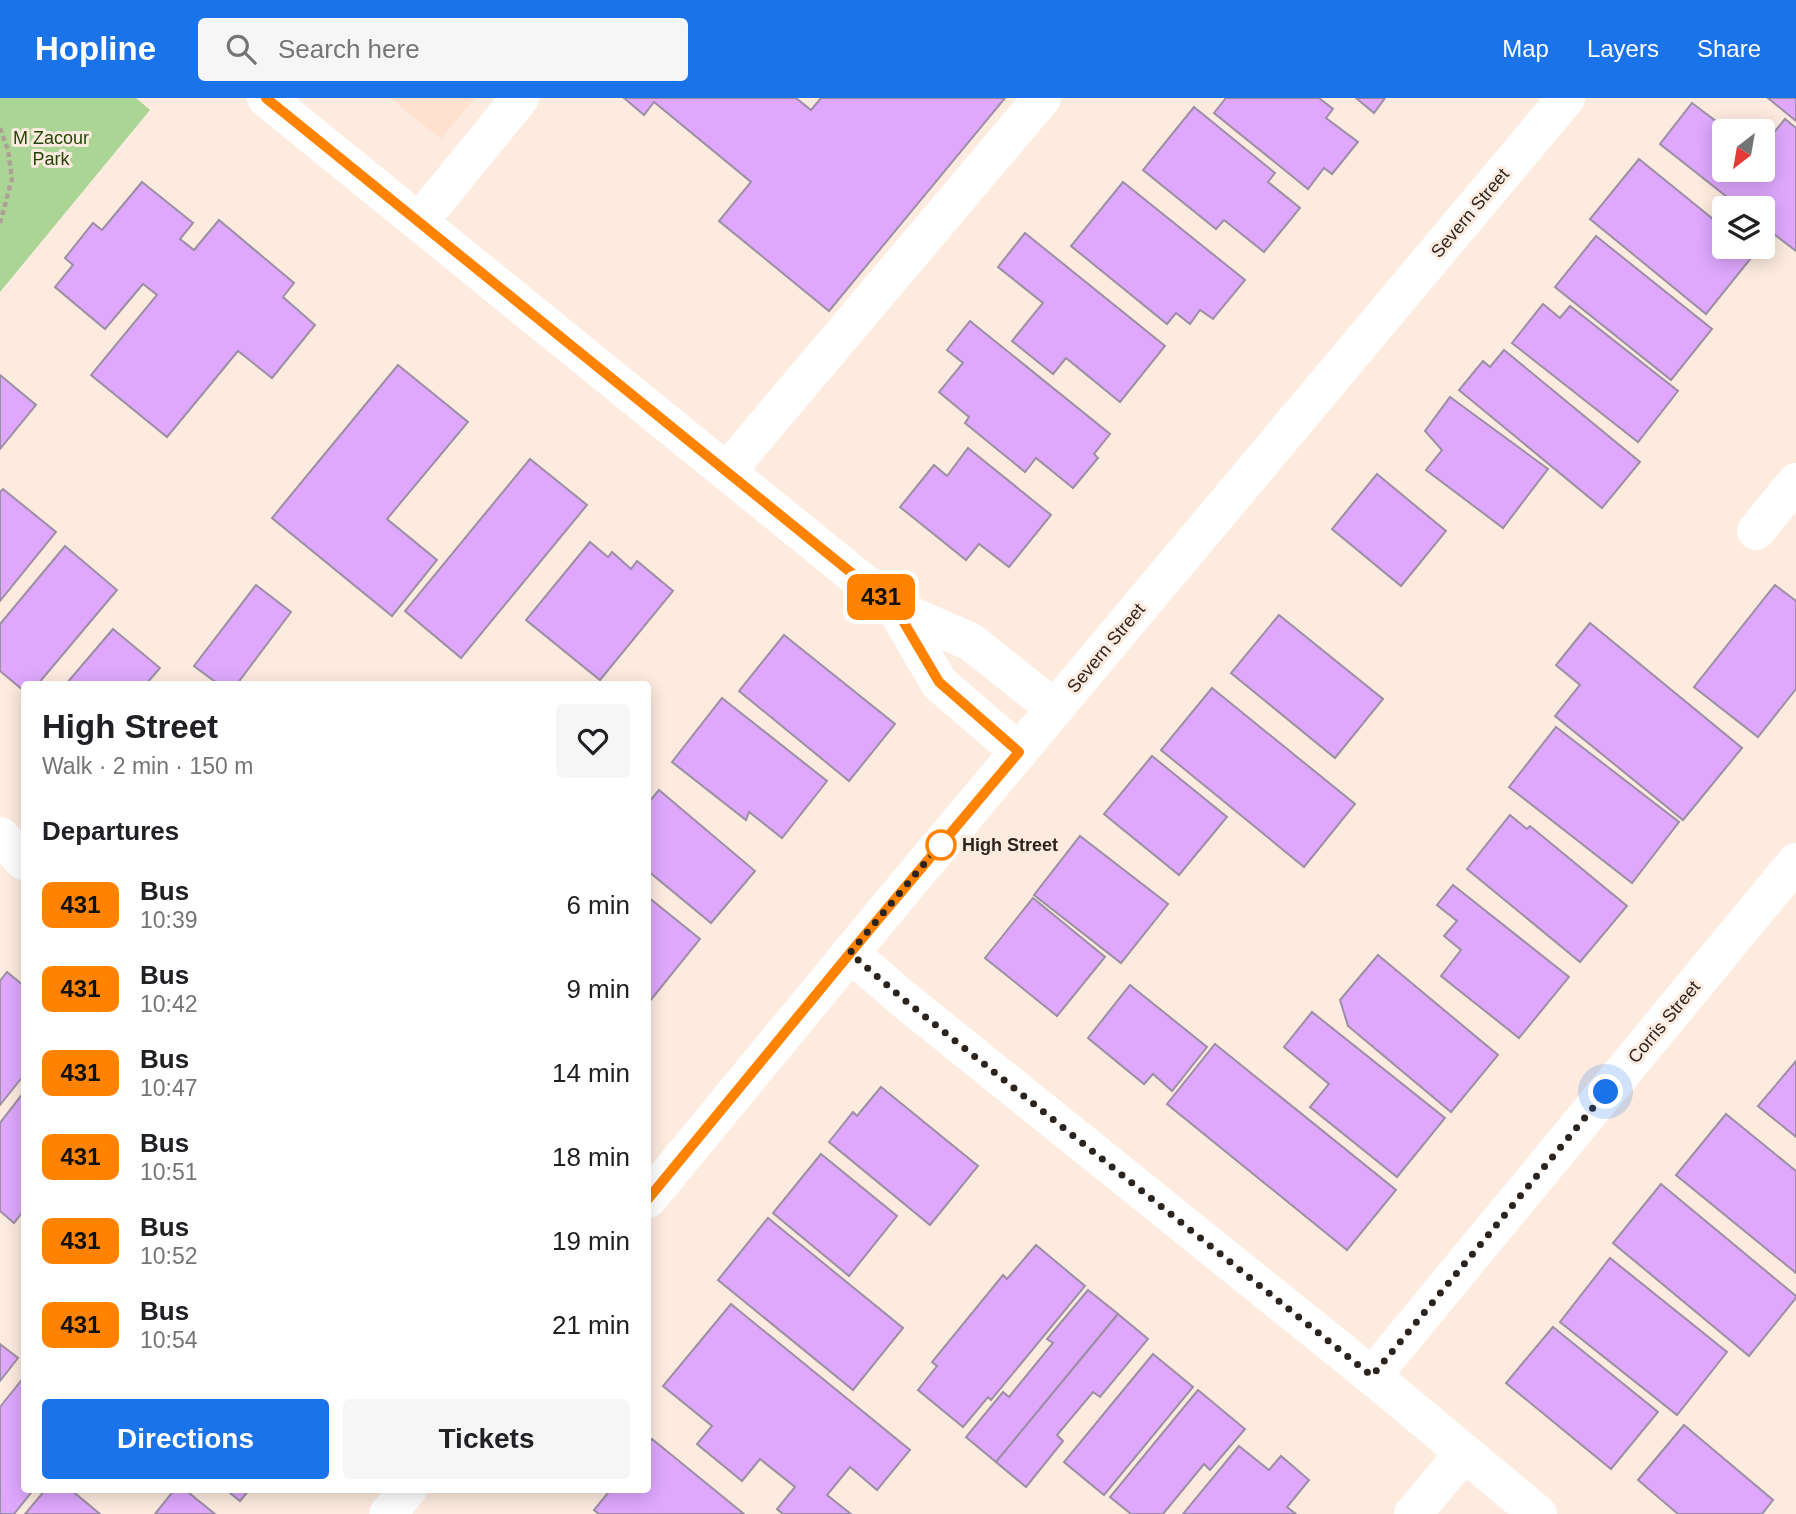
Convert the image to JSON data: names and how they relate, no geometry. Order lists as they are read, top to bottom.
{
  "streets": {
    "street": ["Severn Street", "Corris Street"]
  },
  "parks": ["M Zacour Park"],
  "places": ["High Street"],
  "lines": ["bus line 431"],
  "north": "bottom left",
  "page": {
    "header": "Hopline",
    "search": "Search here",
    "nav": ["Map", "Layers", "Share"],
    "on_map": "431",
    "heading": [
      ["High Street", "Walk · 2 min · 150 m"],
      "Departures"
    ],
    "list": [
      {
        "mark": "431",
        "name": "Bus",
        "note": "10:39",
        "value": "6 min"
      },
      {
        "mark": "431",
        "name": "Bus",
        "note": "10:42",
        "value": "9 min"
      },
      {
        "mark": "431",
        "name": "Bus",
        "note": "10:47",
        "value": "14 min"
      },
      {
        "mark": "431",
        "name": "Bus",
        "note": "10:51",
        "value": "18 min"
      },
      {
        "mark": "431",
        "name": "Bus",
        "note": "10:52",
        "value": "19 min"
      },
      {
        "mark": "431",
        "name": "Bus",
        "note": "10:54",
        "value": "21 min"
      }
    ],
    "buttons": ["Directions", "Tickets"]
  }
}
